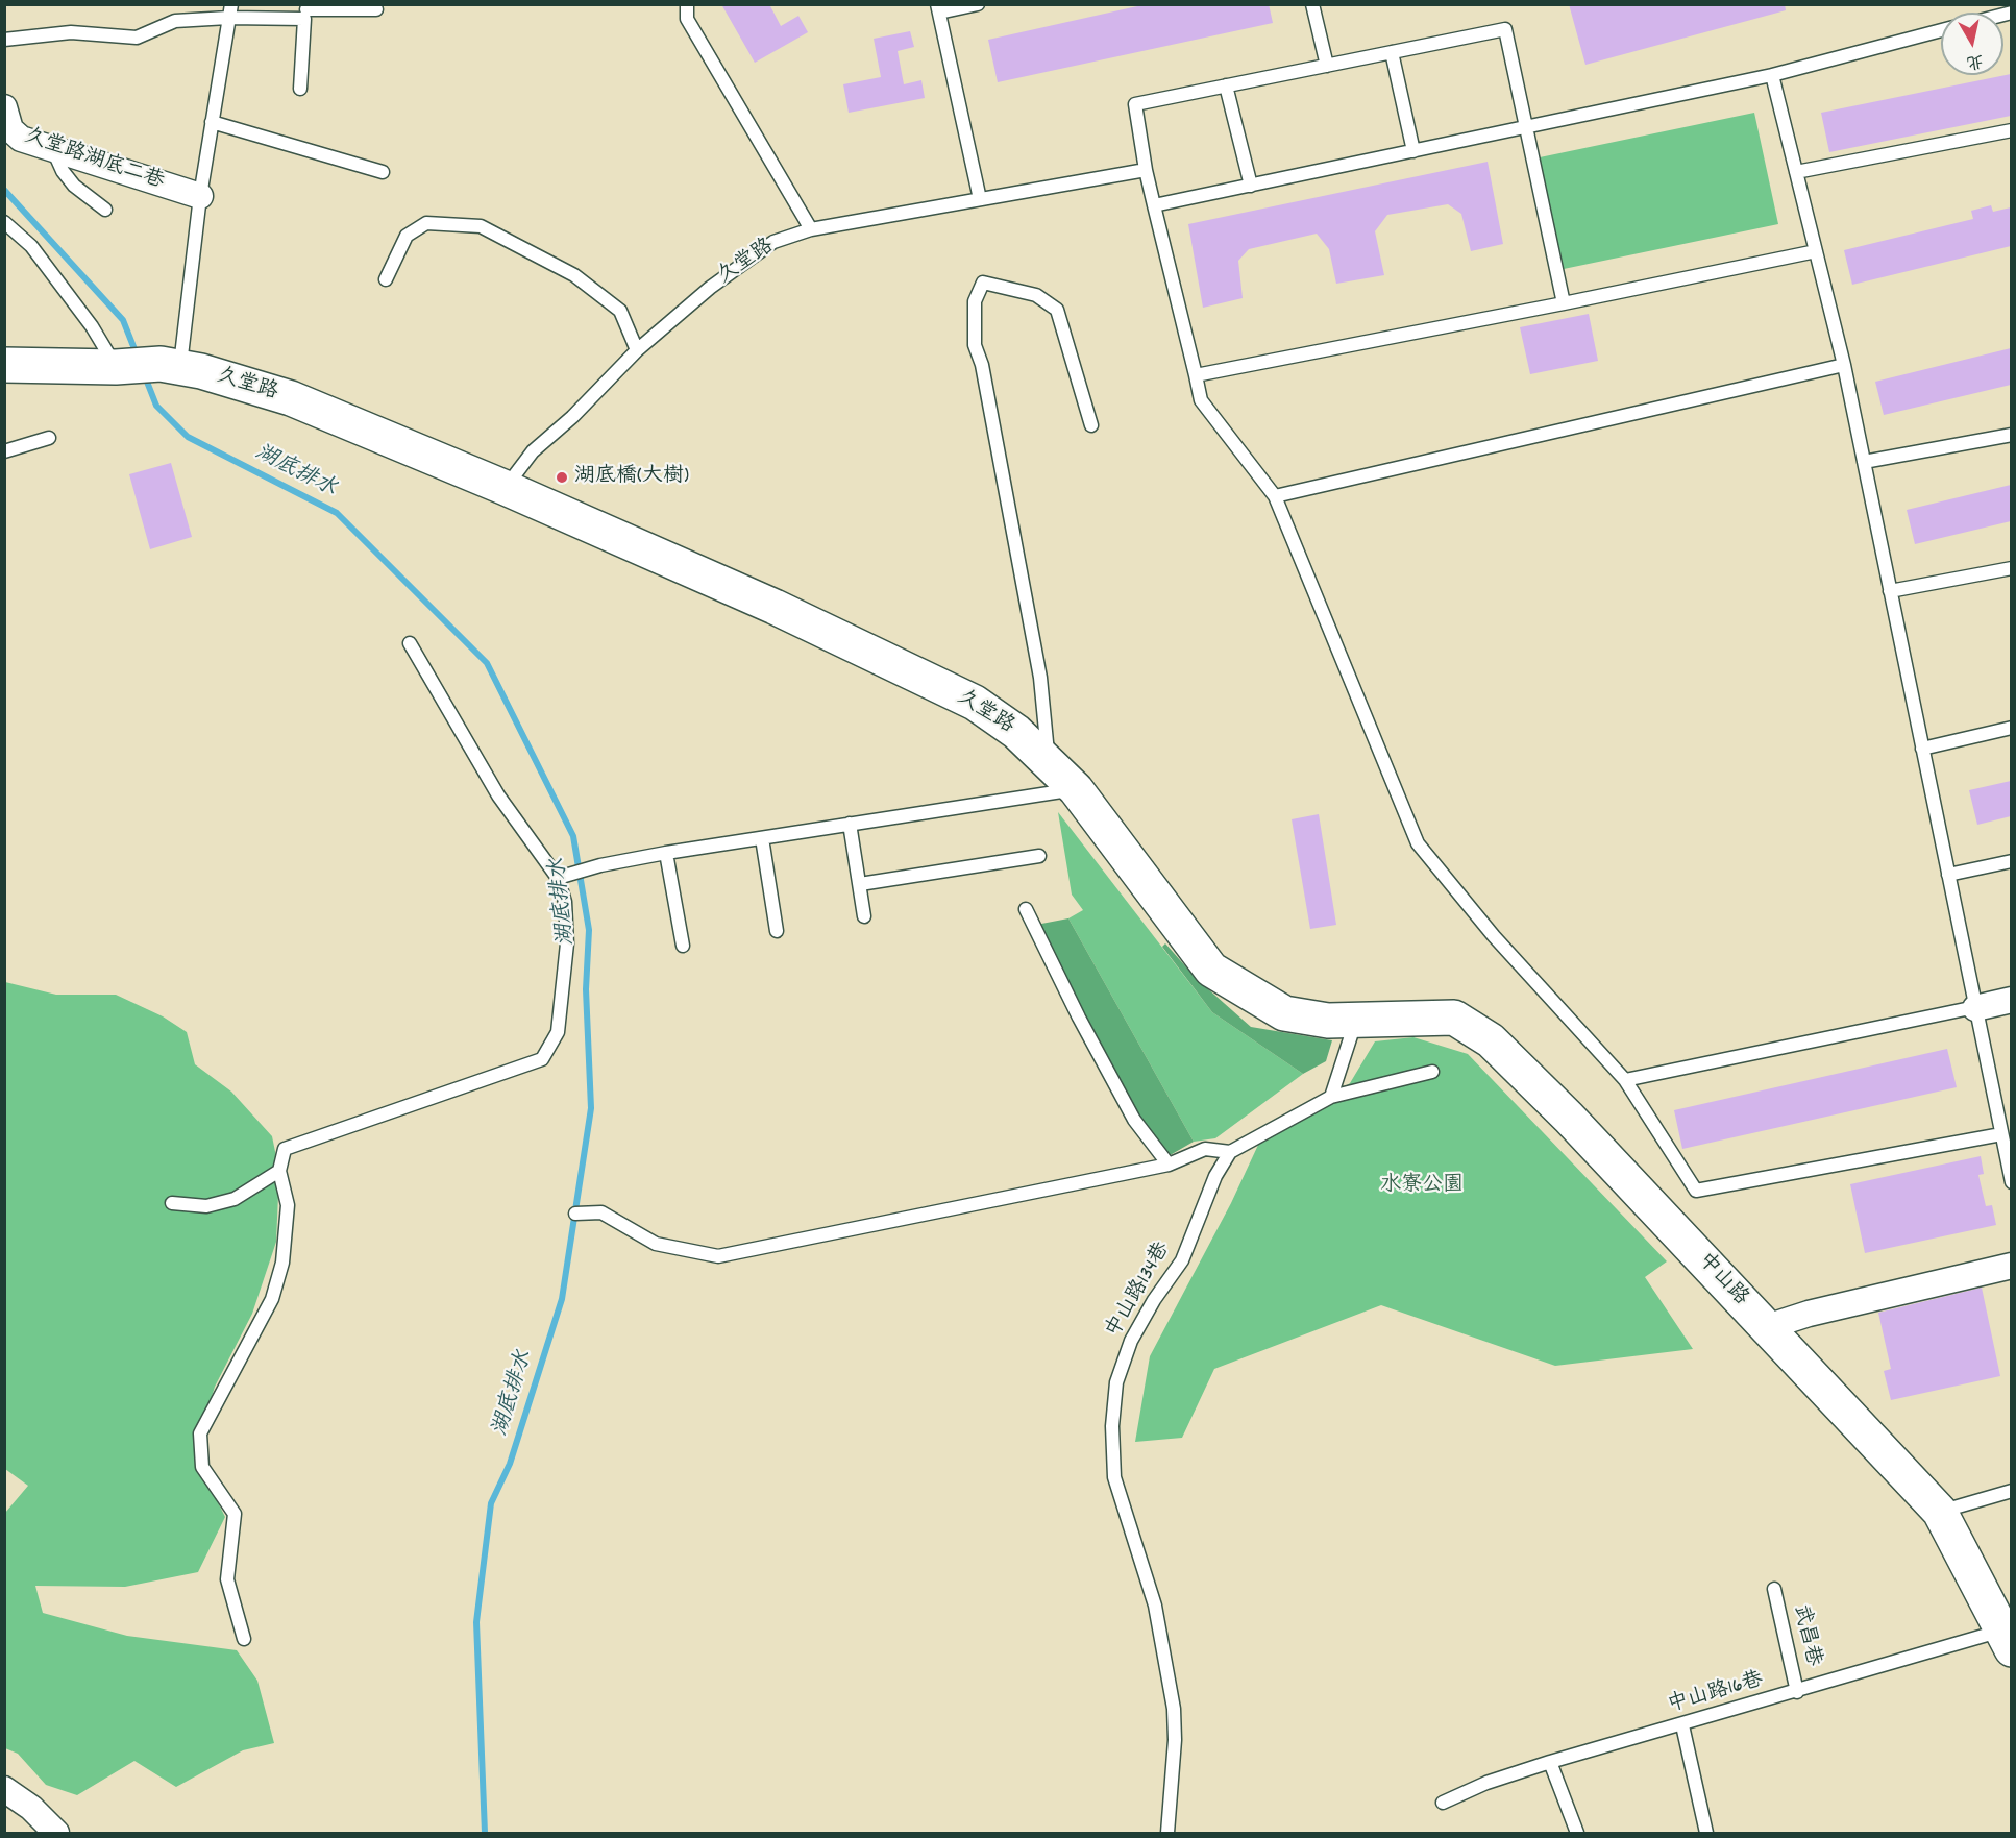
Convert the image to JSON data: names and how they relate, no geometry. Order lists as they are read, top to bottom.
{
  "streets": {
    "street": ["久堂路湖底二巷", "久堂路", "中山路"],
    "lane": ["中山路134巷", "武昌巷", "中山路16巷"]
  },
  "crossings": [
    ["久堂路", "中山路"],
    ["中山路", "中山路16巷"],
    ["武昌巷", "中山路16巷"]
  ],
  "water": ["湖底排水"],
  "parks": ["水寮公園"],
  "places": ["湖底橋(大樹)"],
  "north": "bottom"
}
